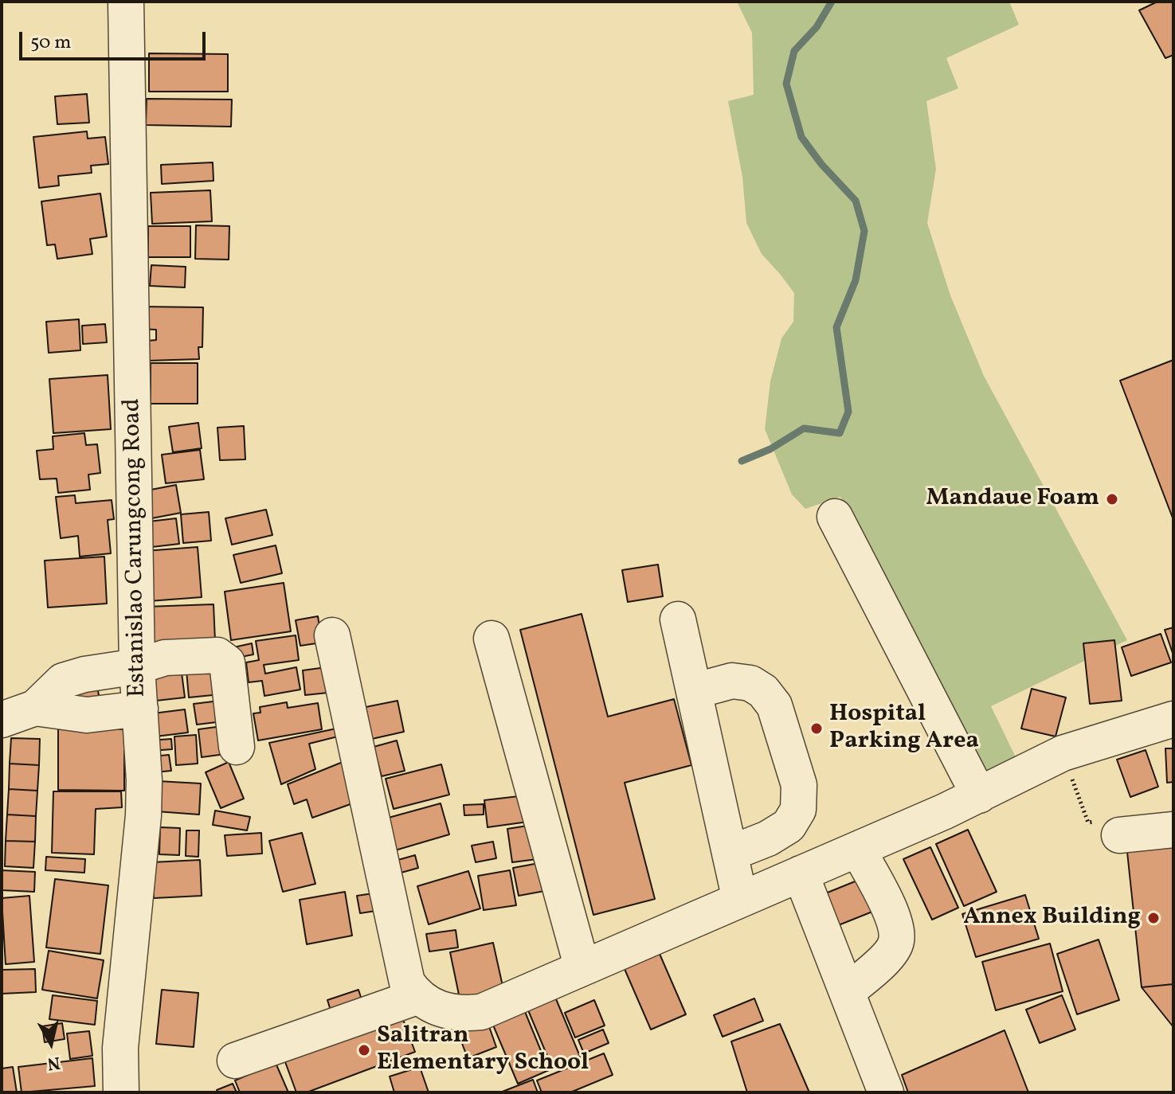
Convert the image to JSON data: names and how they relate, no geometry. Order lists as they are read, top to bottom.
{
  "streets": {
    "street": ["Estanislao Carungcong Road"]
  },
  "places": [
    "Mandaue Foam",
    "Hospital Parking Area",
    "Annex Building",
    "Salitran Elementary School"
  ],
  "scale_bar": "50 m",
  "north": "bottom"
}
